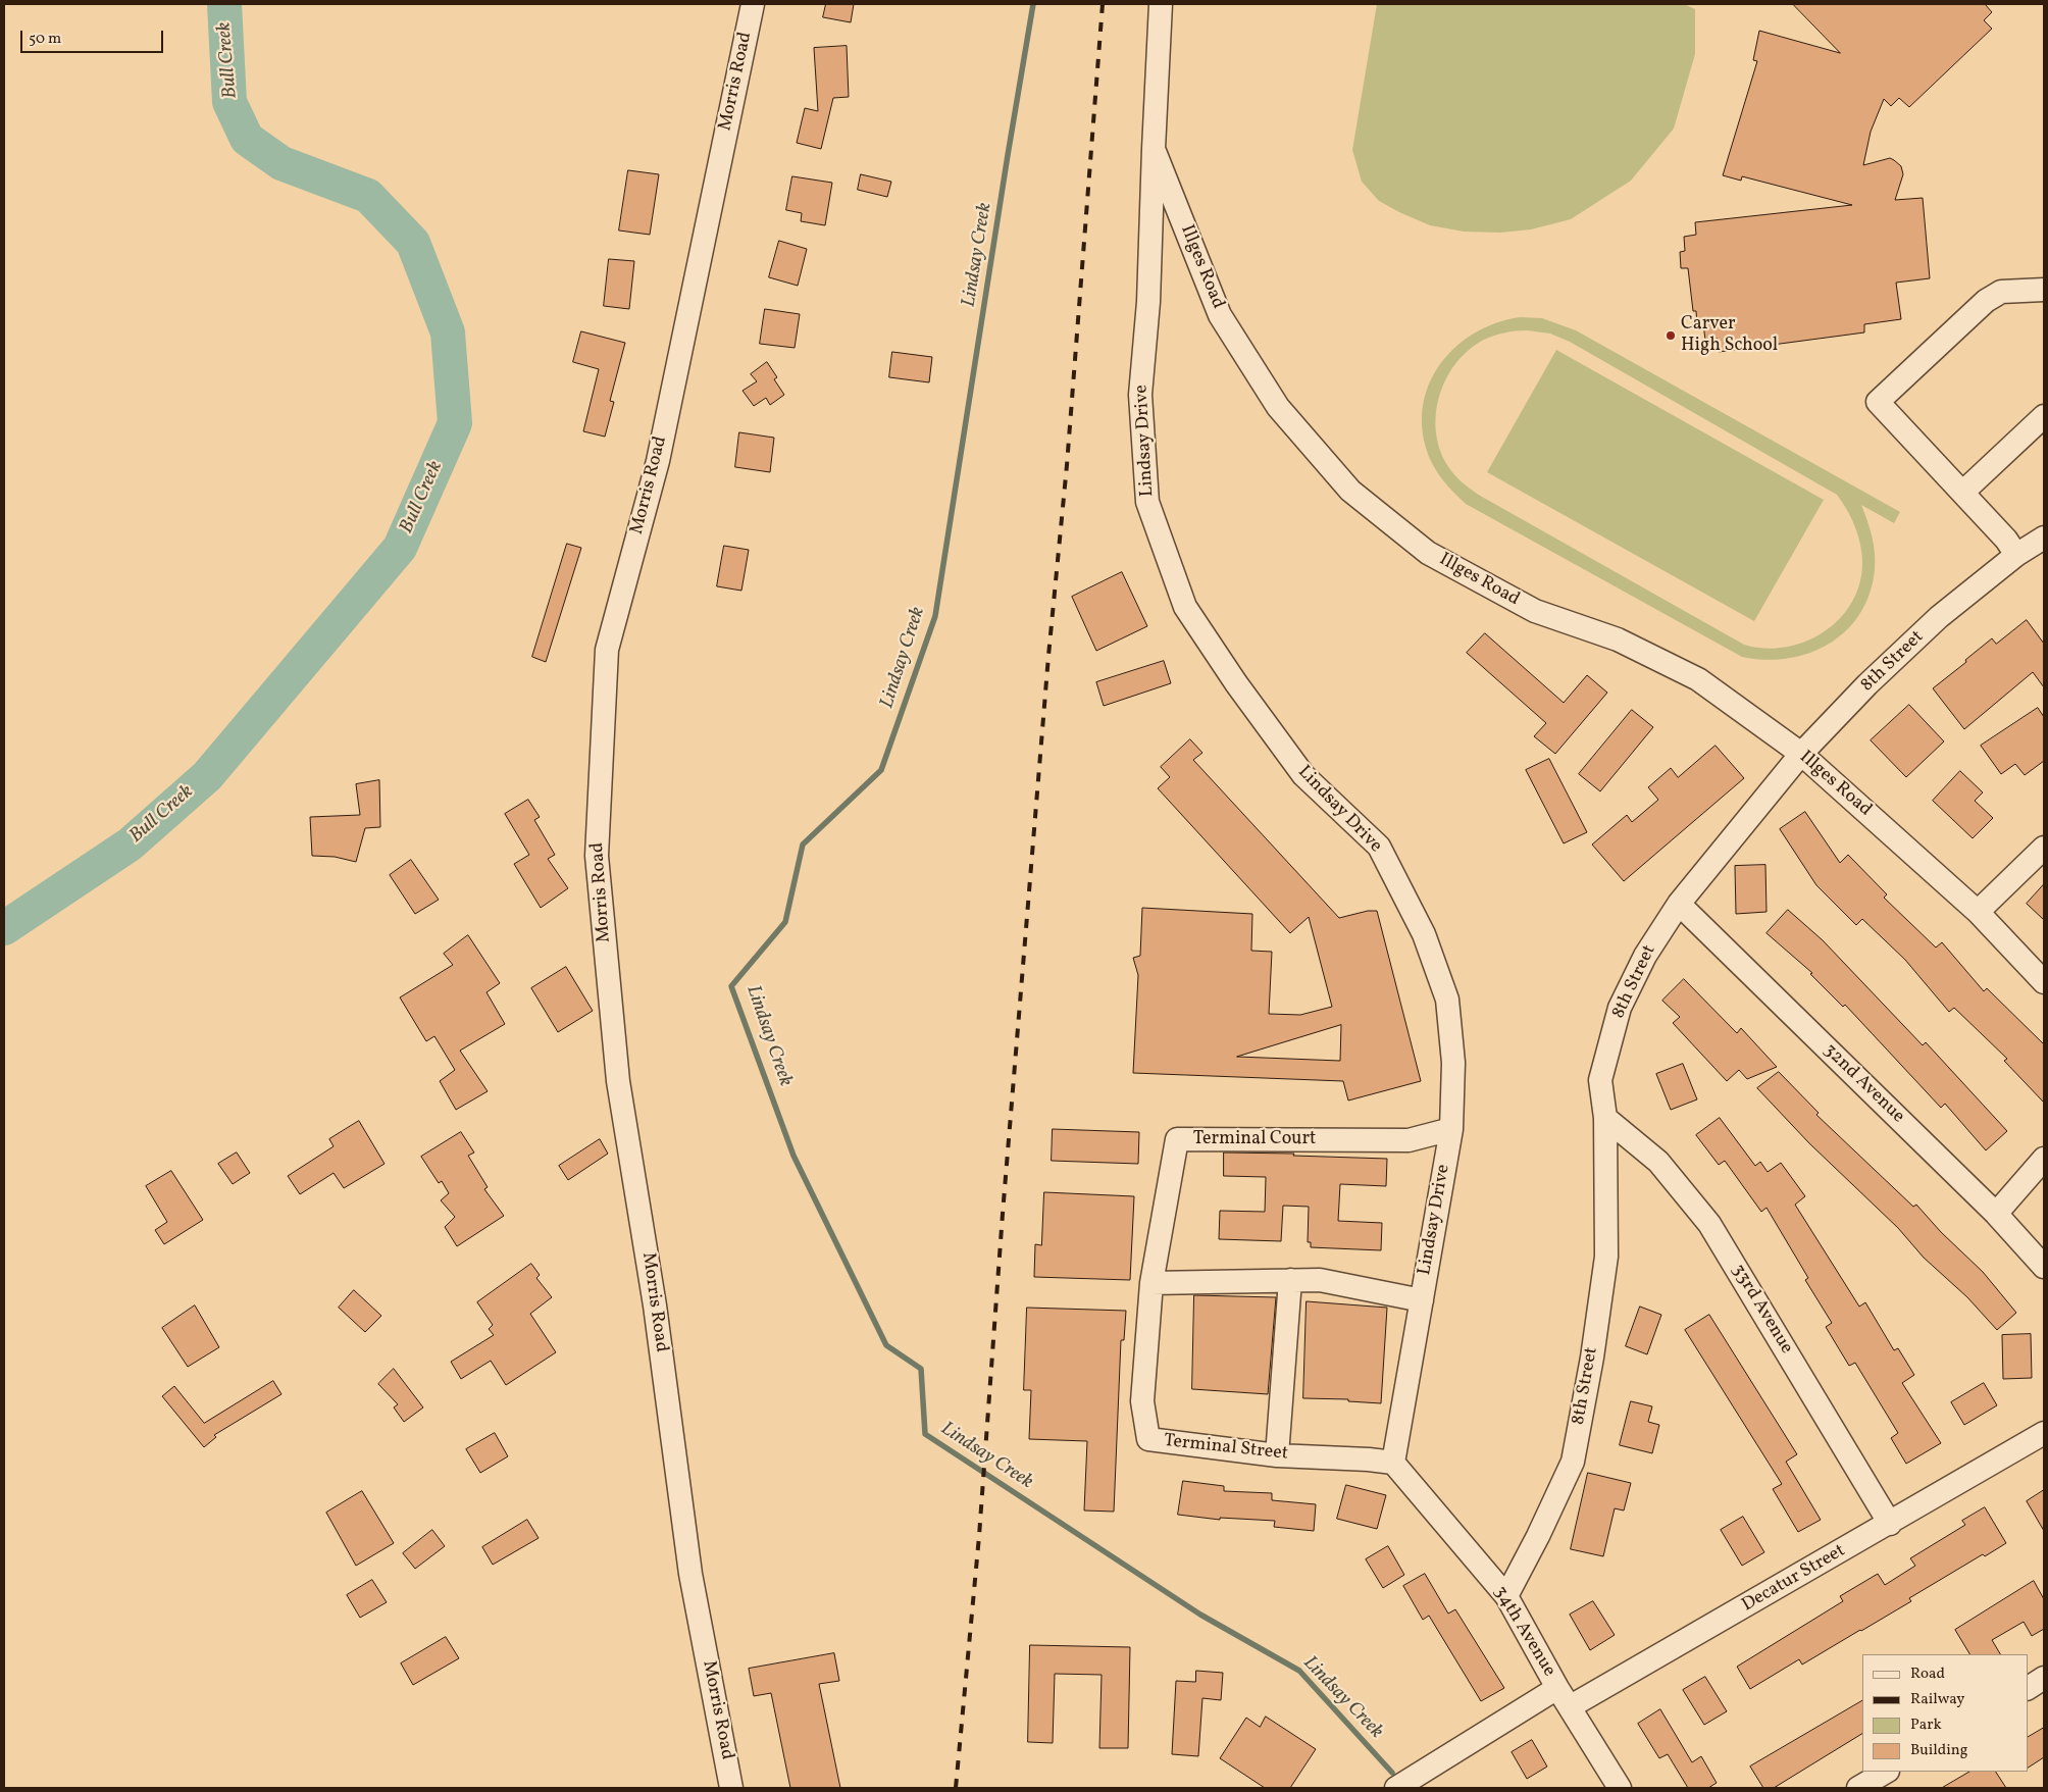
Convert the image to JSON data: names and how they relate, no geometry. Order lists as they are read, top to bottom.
{
  "streets": {
    "street": [
      "Morris Road",
      "Illges Road",
      "Lindsay Drive",
      "8th Street",
      "32nd Avenue",
      "Terminal Court",
      "33rd Avenue",
      "Terminal Street",
      "Decatur Street",
      "34th Avenue"
    ]
  },
  "crossings": [
    ["Illges Road", "Lindsay Drive"],
    ["Illges Road", "8th Street"],
    ["Lindsay Drive", "Terminal Court"],
    ["Lindsay Drive", "Terminal Street"],
    ["Lindsay Drive", "34th Avenue"],
    ["8th Street", "32nd Avenue"],
    ["8th Street", "33rd Avenue"],
    ["8th Street", "34th Avenue"],
    ["Terminal Court", "Terminal Street"],
    ["33rd Avenue", "Decatur Street"],
    ["Terminal Street", "34th Avenue"],
    ["Decatur Street", "34th Avenue"]
  ],
  "water": ["Bull Creek", "Lindsay Creek"],
  "places": ["Carver High School"],
  "legend": [
    "Road",
    "Railway",
    "Park",
    "Building"
  ],
  "scale_bar": "50 m"
}
